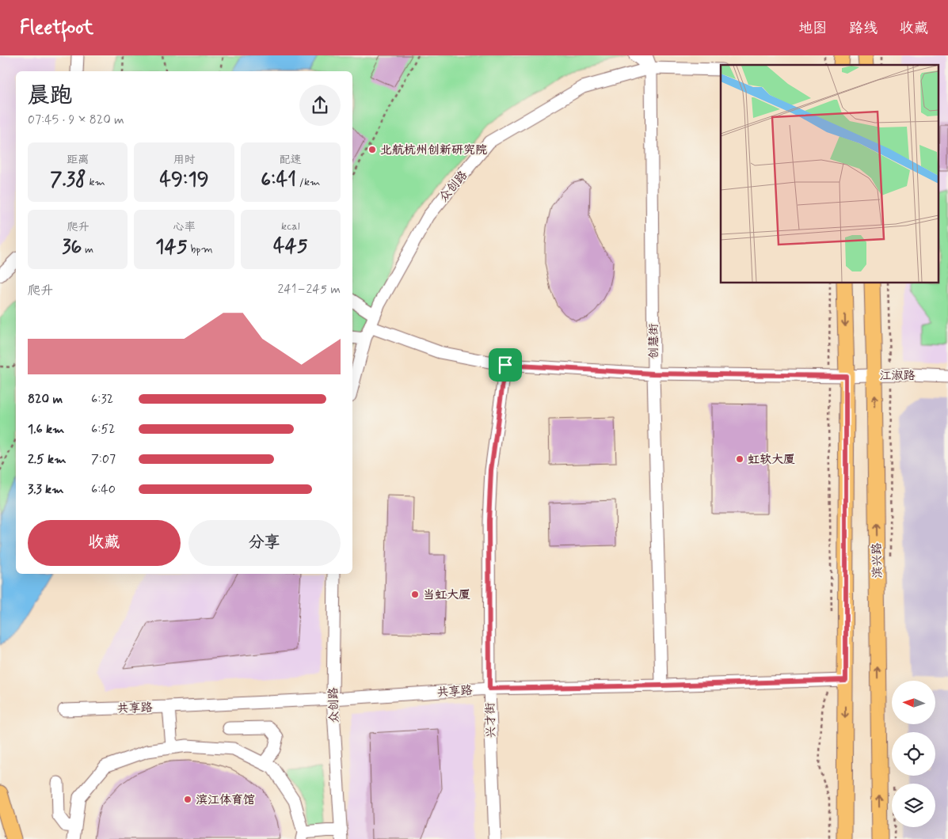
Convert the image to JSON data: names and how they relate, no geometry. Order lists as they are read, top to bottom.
{
  "streets": {
    "main road": ["滨兴路"],
    "street": [
      "众创路",
      "创慧街",
      "江淑路",
      "共享路",
      "兴才街"
    ]
  },
  "crossings": [
    ["众创路", "创慧街"],
    ["众创路", "江淑路"],
    ["众创路", "共享路"],
    ["创慧街", "江淑路"],
    ["创慧街", "共享路"],
    ["江淑路", "滨兴路"],
    ["江淑路", "兴才街"],
    ["共享路", "兴才街"]
  ],
  "places": [
    "北航杭州创新研究院",
    "虹软大厦",
    "当虹大厦",
    "滨江体育馆"
  ],
  "north": "left",
  "page": {
    "header": "Fleetfoot",
    "nav": ["地图", "路线", "收藏"],
    "heading": ["晨跑", "07:45 · 9 × 820 m"],
    "stats": [
      ["距离", "7.38 km"],
      ["用时", "49:19"],
      ["配速", "6:41 /km"],
      ["爬升", "36 m"],
      ["心率", "145 bpm"],
      ["kcal", "445"]
    ],
    "chart": ["爬升", "241–245 m"],
    "list": [
      {
        "name": "820 m",
        "note": "6:32"
      },
      {
        "name": "1.6 km",
        "note": "6:52"
      },
      {
        "name": "2.5 km",
        "note": "7:07"
      },
      {
        "name": "3.3 km",
        "note": "6:40"
      }
    ],
    "buttons": ["收藏", "分享"]
  }
}
